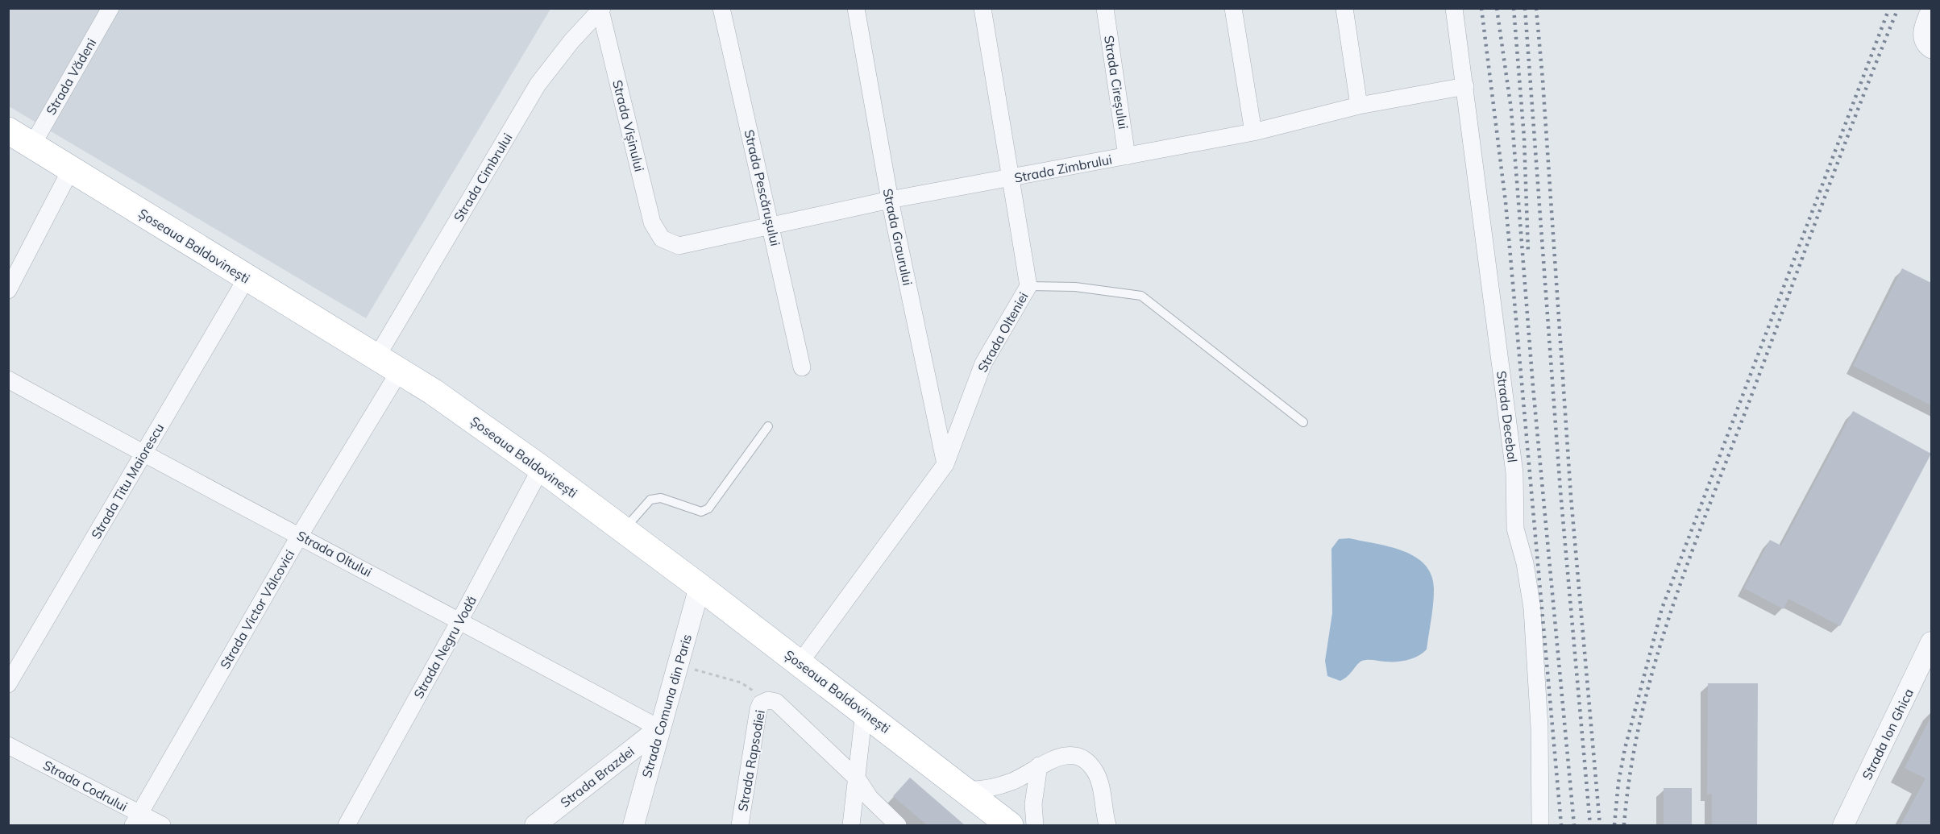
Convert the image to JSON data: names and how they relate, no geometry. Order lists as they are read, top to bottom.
{
  "streets": {
    "main road": ["Șoseaua Baldovinești"],
    "street": [
      "Strada Vădeni",
      "Strada Cireșului",
      "Strada Vișinului",
      "Strada Zimbrului",
      "Strada Cimbrului",
      "Strada Pescărușului",
      "Strada Graurului",
      "Strada Olteniei",
      "Strada Decebal",
      "Strada Titu Maiorescu",
      "Strada Oltului",
      "Strada Victor Vâlcovici",
      "Strada Negru Vodă",
      "Strada Comuna din Paris",
      "Strada Ion Ghica",
      "Strada Rapsodiei",
      "Strada Brazdei",
      "Strada Codrului"
    ]
  },
  "crossings": [
    ["Strada Vădeni", "Șoseaua Baldovinești"],
    ["Strada Cireșului", "Strada Zimbrului"],
    ["Strada Vișinului", "Strada Zimbrului"],
    ["Strada Vișinului", "Strada Cimbrului"],
    ["Strada Zimbrului", "Strada Pescărușului"],
    ["Strada Zimbrului", "Strada Graurului"],
    ["Strada Zimbrului", "Strada Olteniei"],
    ["Strada Zimbrului", "Strada Decebal"],
    ["Strada Cimbrului", "Șoseaua Baldovinești"],
    ["Strada Graurului", "Strada Olteniei"],
    ["Șoseaua Baldovinești", "Strada Olteniei"],
    ["Șoseaua Baldovinești", "Strada Titu Maiorescu"],
    ["Șoseaua Baldovinești", "Strada Victor Vâlcovici"],
    ["Șoseaua Baldovinești", "Strada Negru Vodă"],
    ["Șoseaua Baldovinești", "Strada Comuna din Paris"],
    ["Strada Titu Maiorescu", "Strada Oltului"],
    ["Strada Oltului", "Strada Victor Vâlcovici"],
    ["Strada Oltului", "Strada Negru Vodă"],
    ["Strada Oltului", "Strada Comuna din Paris"],
    ["Strada Oltului", "Strada Brazdei"],
    ["Strada Victor Vâlcovici", "Strada Codrului"],
    ["Strada Comuna din Paris", "Strada Brazdei"]
  ]
}
